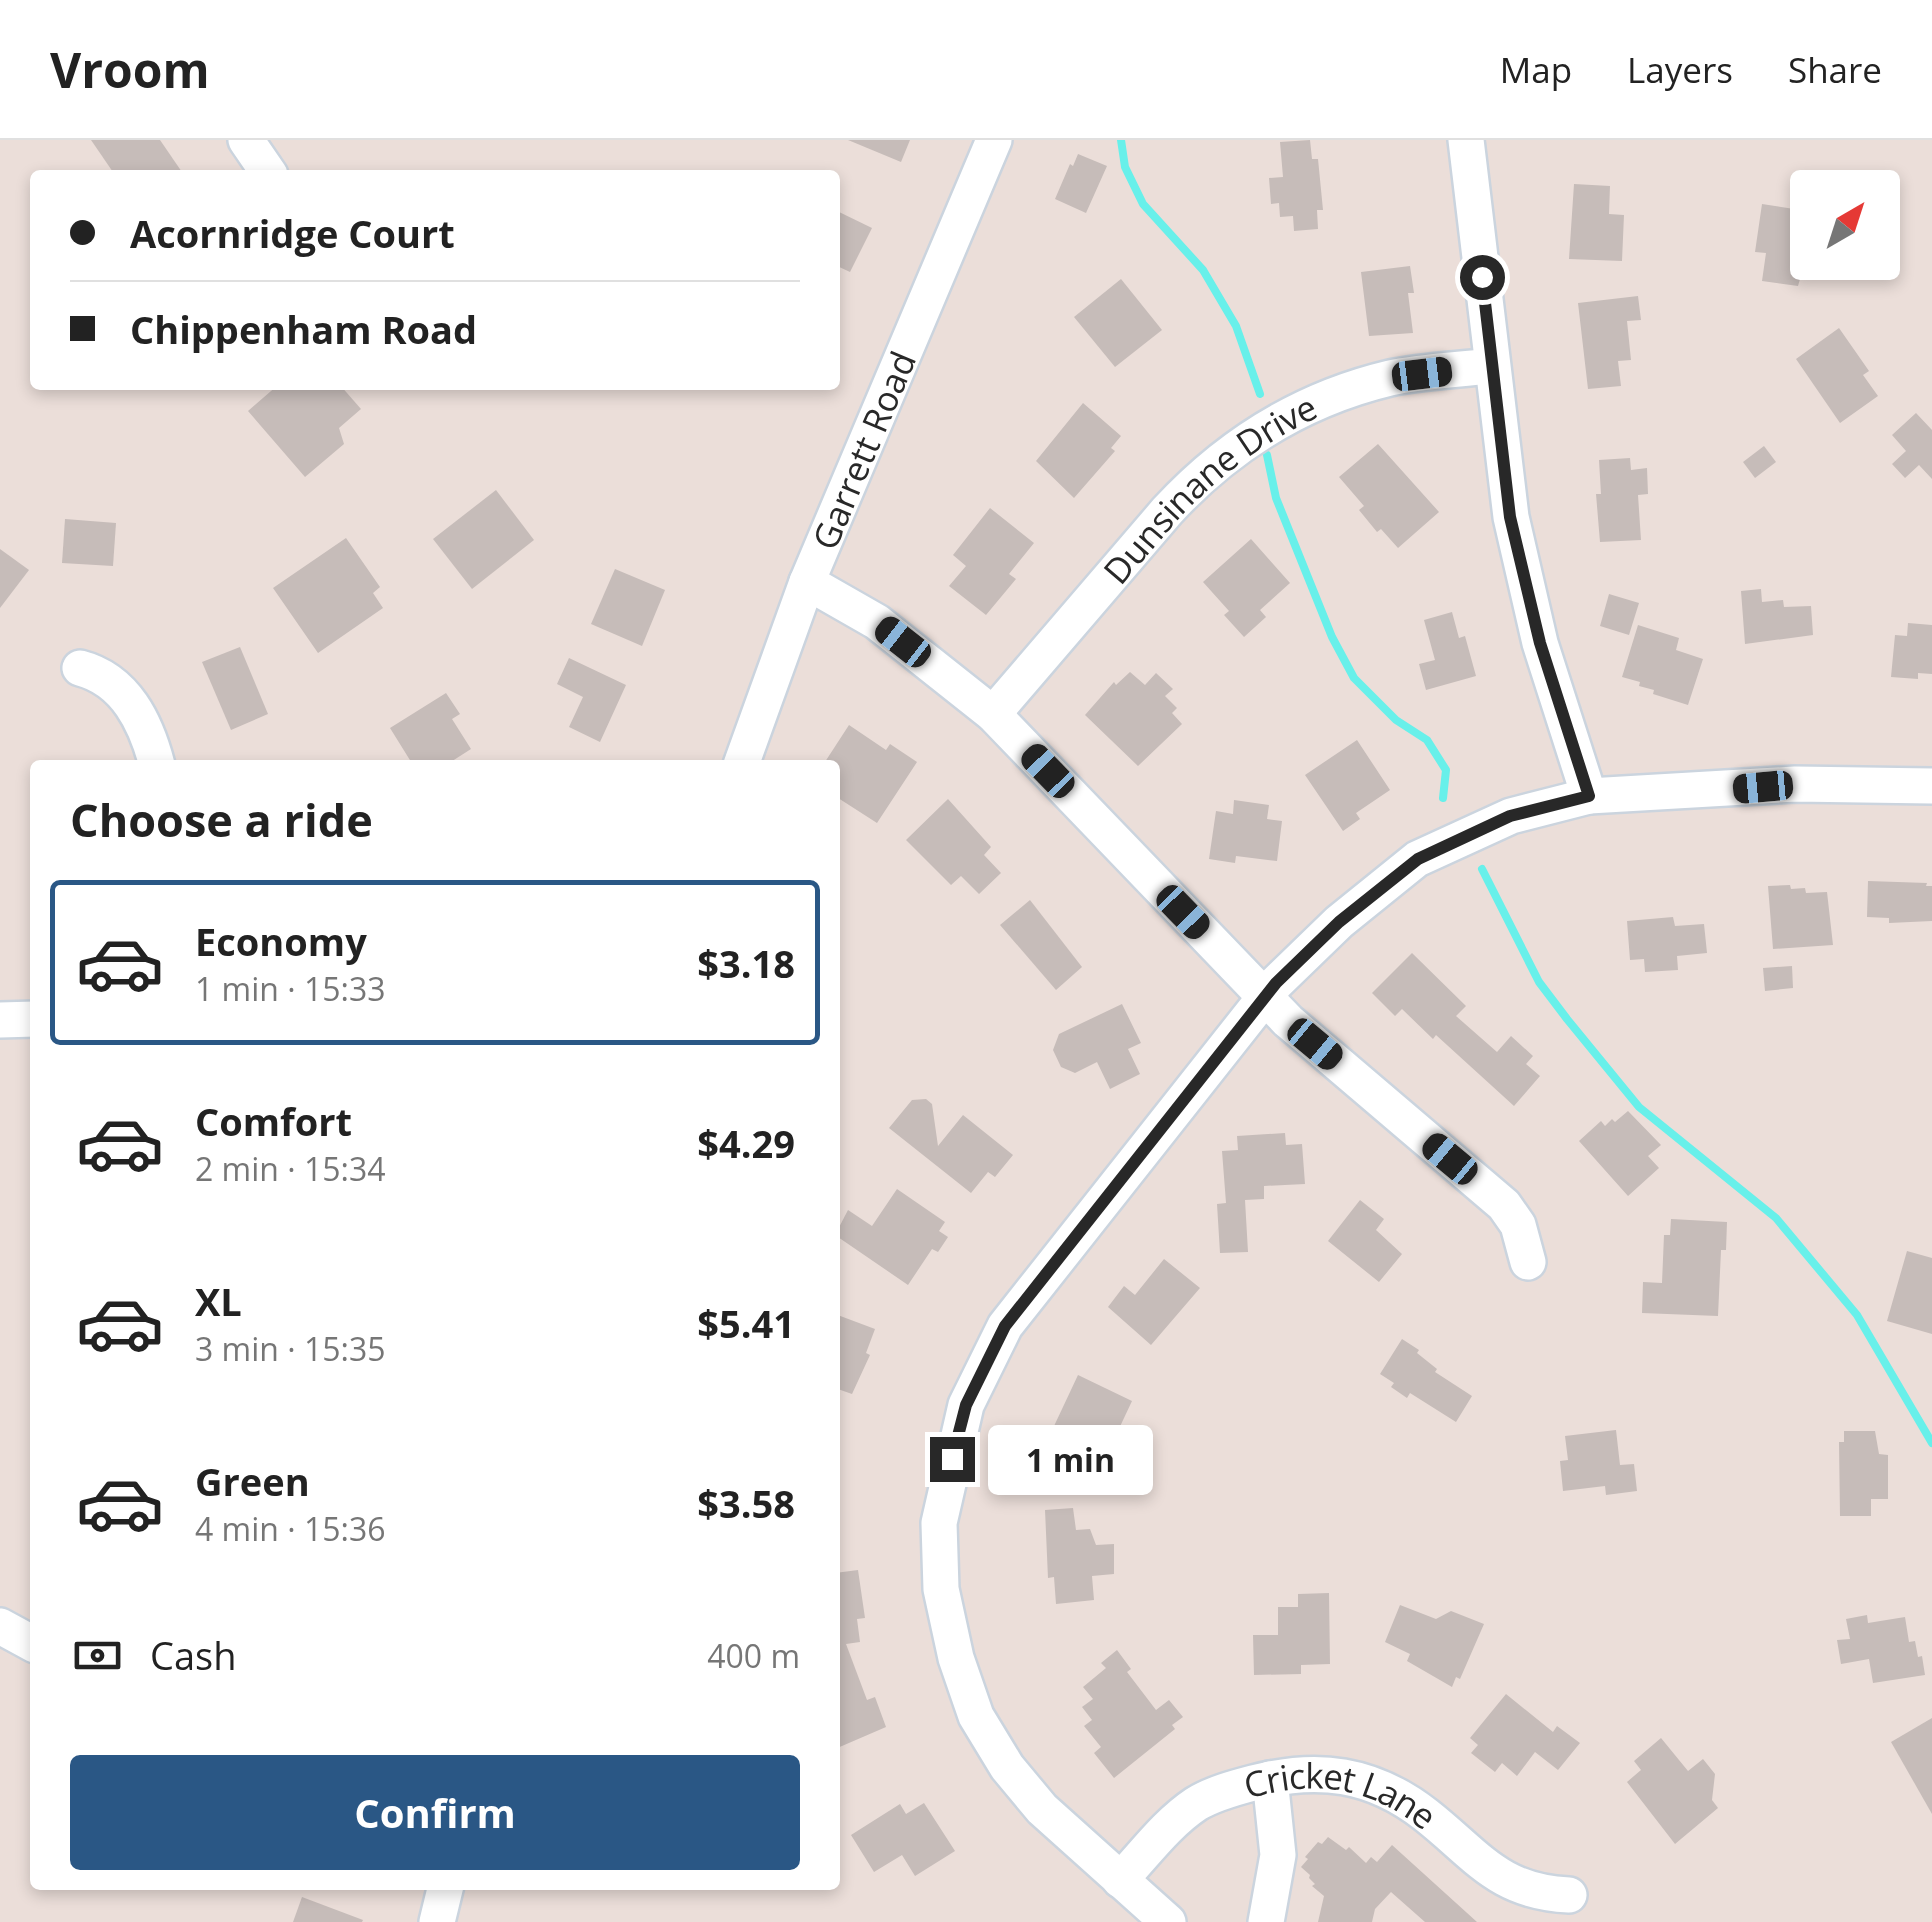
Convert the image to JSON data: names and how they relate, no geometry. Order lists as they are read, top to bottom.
{
  "streets": {
    "street": ["Garrett Road", "Dunsinane Drive", "Cricket Lane"]
  },
  "north": "top right",
  "page": {
    "header": "Vroom",
    "nav": ["Map", "Layers", "Share"],
    "banner": ["Acornridge Court", "Chippenham Road"],
    "heading": "Choose a ride",
    "list": [
      {
        "name": "Economy",
        "note": "1 min · 15:33",
        "value": "$3.18"
      },
      {
        "name": "Comfort",
        "note": "2 min · 15:34",
        "value": "$4.29"
      },
      {
        "name": "XL",
        "note": "3 min · 15:35",
        "value": "$5.41"
      },
      {
        "name": "Green",
        "note": "4 min · 15:36",
        "value": "$3.58"
      }
    ],
    "bubble": "1 min",
    "pay": ["Cash", "400 m"],
    "buttons": "Confirm"
  }
}
